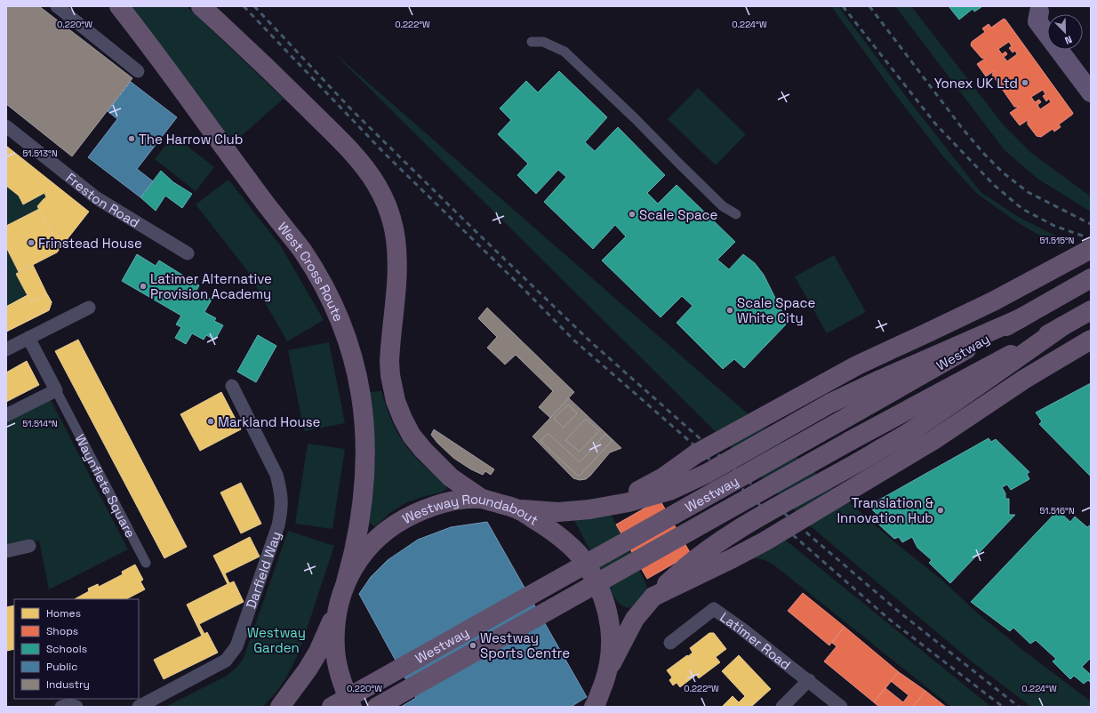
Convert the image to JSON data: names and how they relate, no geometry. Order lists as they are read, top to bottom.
{
  "streets": {
    "highway": ["West Cross Route", "Westway", "Westway Roundabout"],
    "street": [
      "Freston Road",
      "Waynflete Square",
      "Darfield Way",
      "Latimer Road"
    ]
  },
  "crossings": [
    ["West Cross Route", "Westway Roundabout"]
  ],
  "parks": ["Westway Garden"],
  "places": [
    "Yonex UK Ltd",
    "The Harrow Club",
    "Scale Space",
    "Frinstead House",
    "Latimer Alternative Provision Academy",
    "Scale Space White City",
    "Markland House",
    "Translation & Innovation Hub",
    "Westway Sports Centre"
  ],
  "legend": [
    "Homes",
    "Shops",
    "Schools",
    "Public",
    "Industry"
  ],
  "north": "bottom right",
  "coordinates": [
    "0.220°W",
    "0.222°W",
    "0.224°W",
    "51.513°N",
    "51.515°N",
    "51.514°N",
    "51.516°N"
  ]
}
